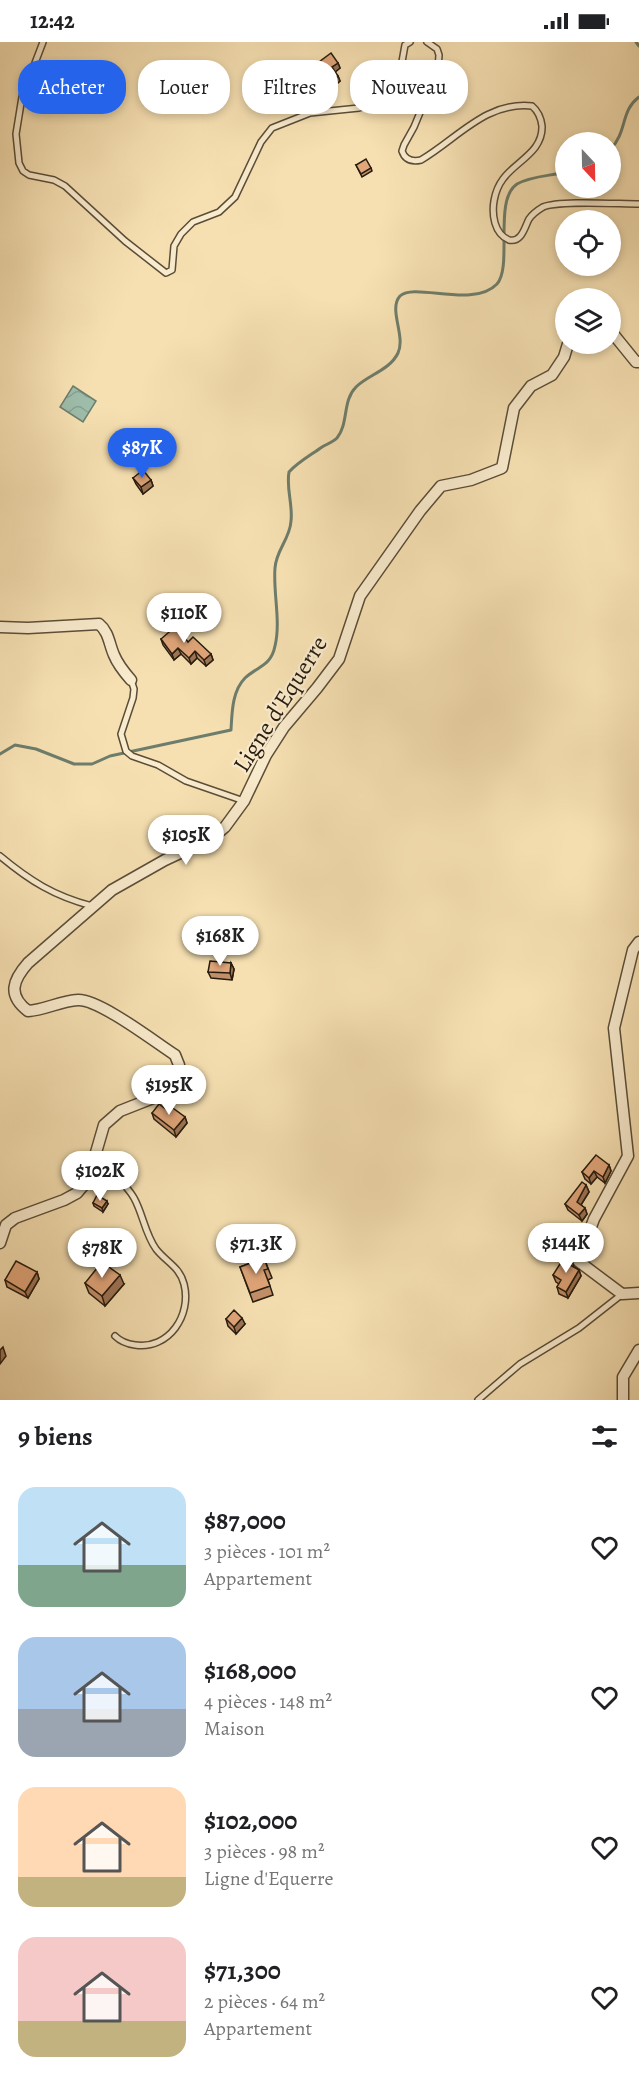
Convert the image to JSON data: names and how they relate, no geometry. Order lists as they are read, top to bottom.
{
  "streets": {
    "street": ["Ligne d'Equerre"]
  },
  "north": "bottom",
  "page": {
    "status": "12:42",
    "chip": [
      "Acheter",
      "Louer",
      "Filtres",
      "Nouveau"
    ],
    "price": [
      "$87K",
      "$110K",
      "$105K",
      "$168K",
      "$195K",
      "$102K",
      "$144K",
      "$71.3K",
      "$78K"
    ],
    "heading": "9 biens",
    "list": [
      {
        "name": "$87,000",
        "note": "3 pièces · 101 m² · Appartement"
      },
      {
        "name": "$168,000",
        "note": "4 pièces · 148 m² · Maison"
      },
      {
        "name": "$102,000",
        "note": "3 pièces · 98 m² · Ligne d'Equerre"
      },
      {
        "name": "$71,300",
        "note": "2 pièces · 64 m² · Appartement"
      }
    ]
  }
}
